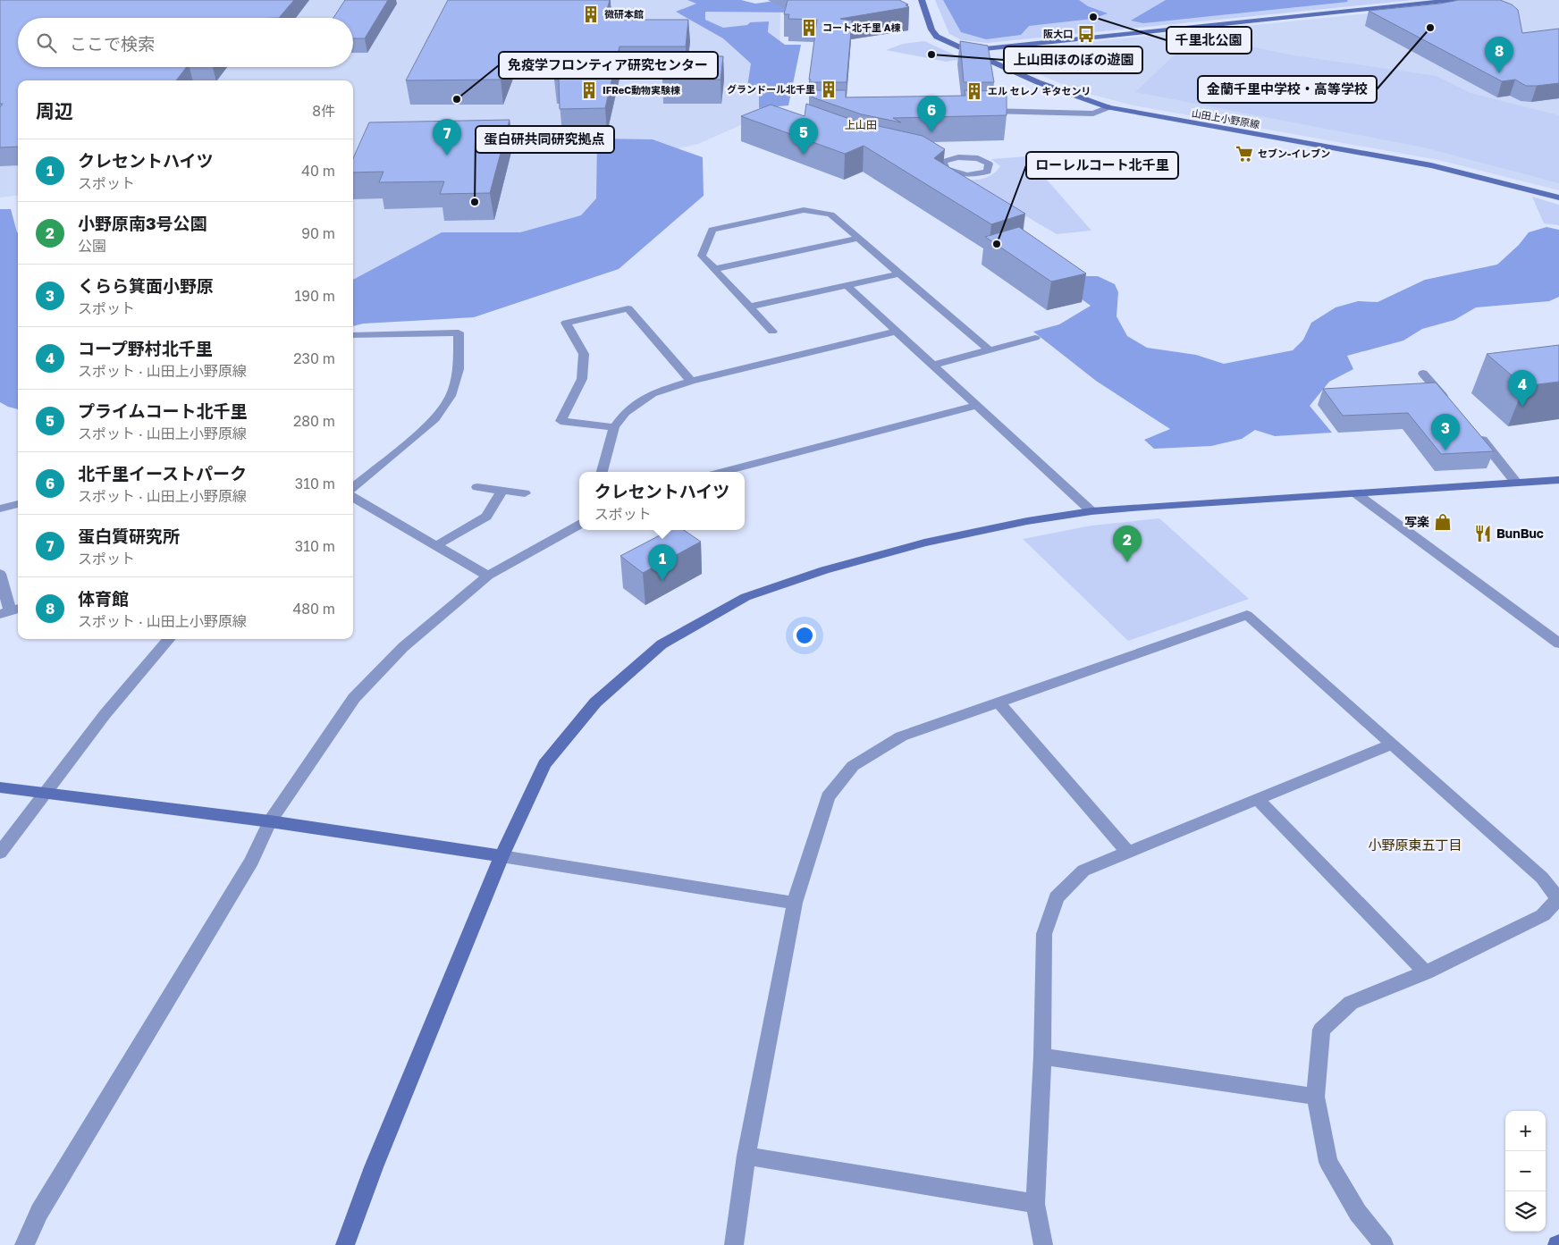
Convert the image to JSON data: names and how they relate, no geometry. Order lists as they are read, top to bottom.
{
  "streets": {
    "street": ["山田上小野原線"]
  },
  "districts": ["上山田", "小野原東五丁目"],
  "places": {
    "building": [
      "微研本館",
      "コート北千里 A棟",
      "グランドール北千里",
      "IFReC動物実験棟",
      "エル セレノ キタセンリ"
    ],
    "other": [
      "千里北公園",
      "金蘭千里中学校・高等学校",
      "上山田ほのぼの遊園",
      "免疫学フロンティア研究センター",
      "蛋白研共同研究拠点",
      "ローレルコート北千里"
    ],
    "bus stop": ["阪大口"],
    "supermarket": ["セブン-イレブン"],
    "shop": ["写楽"],
    "restaurant": ["BunBuc"]
  },
  "page": {
    "search": "ここで検索",
    "pins": [
      "8",
      "6",
      "5",
      "7",
      "4",
      "3",
      "2",
      "1"
    ],
    "heading": ["周辺", "8件"],
    "list": [
      {
        "mark": "1",
        "name": "クレセントハイツ",
        "note": "スポット",
        "value": "40 m"
      },
      {
        "mark": "2",
        "name": "小野原南3号公園",
        "note": "公園",
        "value": "90 m"
      },
      {
        "mark": "3",
        "name": "くらら箕面小野原",
        "note": "スポット",
        "value": "190 m"
      },
      {
        "mark": "4",
        "name": "コープ野村北千里",
        "note": "スポット · 山田上小野原線",
        "value": "230 m"
      },
      {
        "mark": "5",
        "name": "プライムコート北千里",
        "note": "スポット · 山田上小野原線",
        "value": "280 m"
      },
      {
        "mark": "6",
        "name": "北千里イーストパーク",
        "note": "スポット · 山田上小野原線",
        "value": "310 m"
      },
      {
        "mark": "7",
        "name": "蛋白質研究所",
        "note": "スポット",
        "value": "310 m"
      },
      {
        "mark": "8",
        "name": "体育館",
        "note": "スポット · 山田上小野原線",
        "value": "480 m"
      }
    ],
    "popup": ["クレセントハイツ", "スポット"],
    "map_buttons": ["+", "−"]
  }
}
